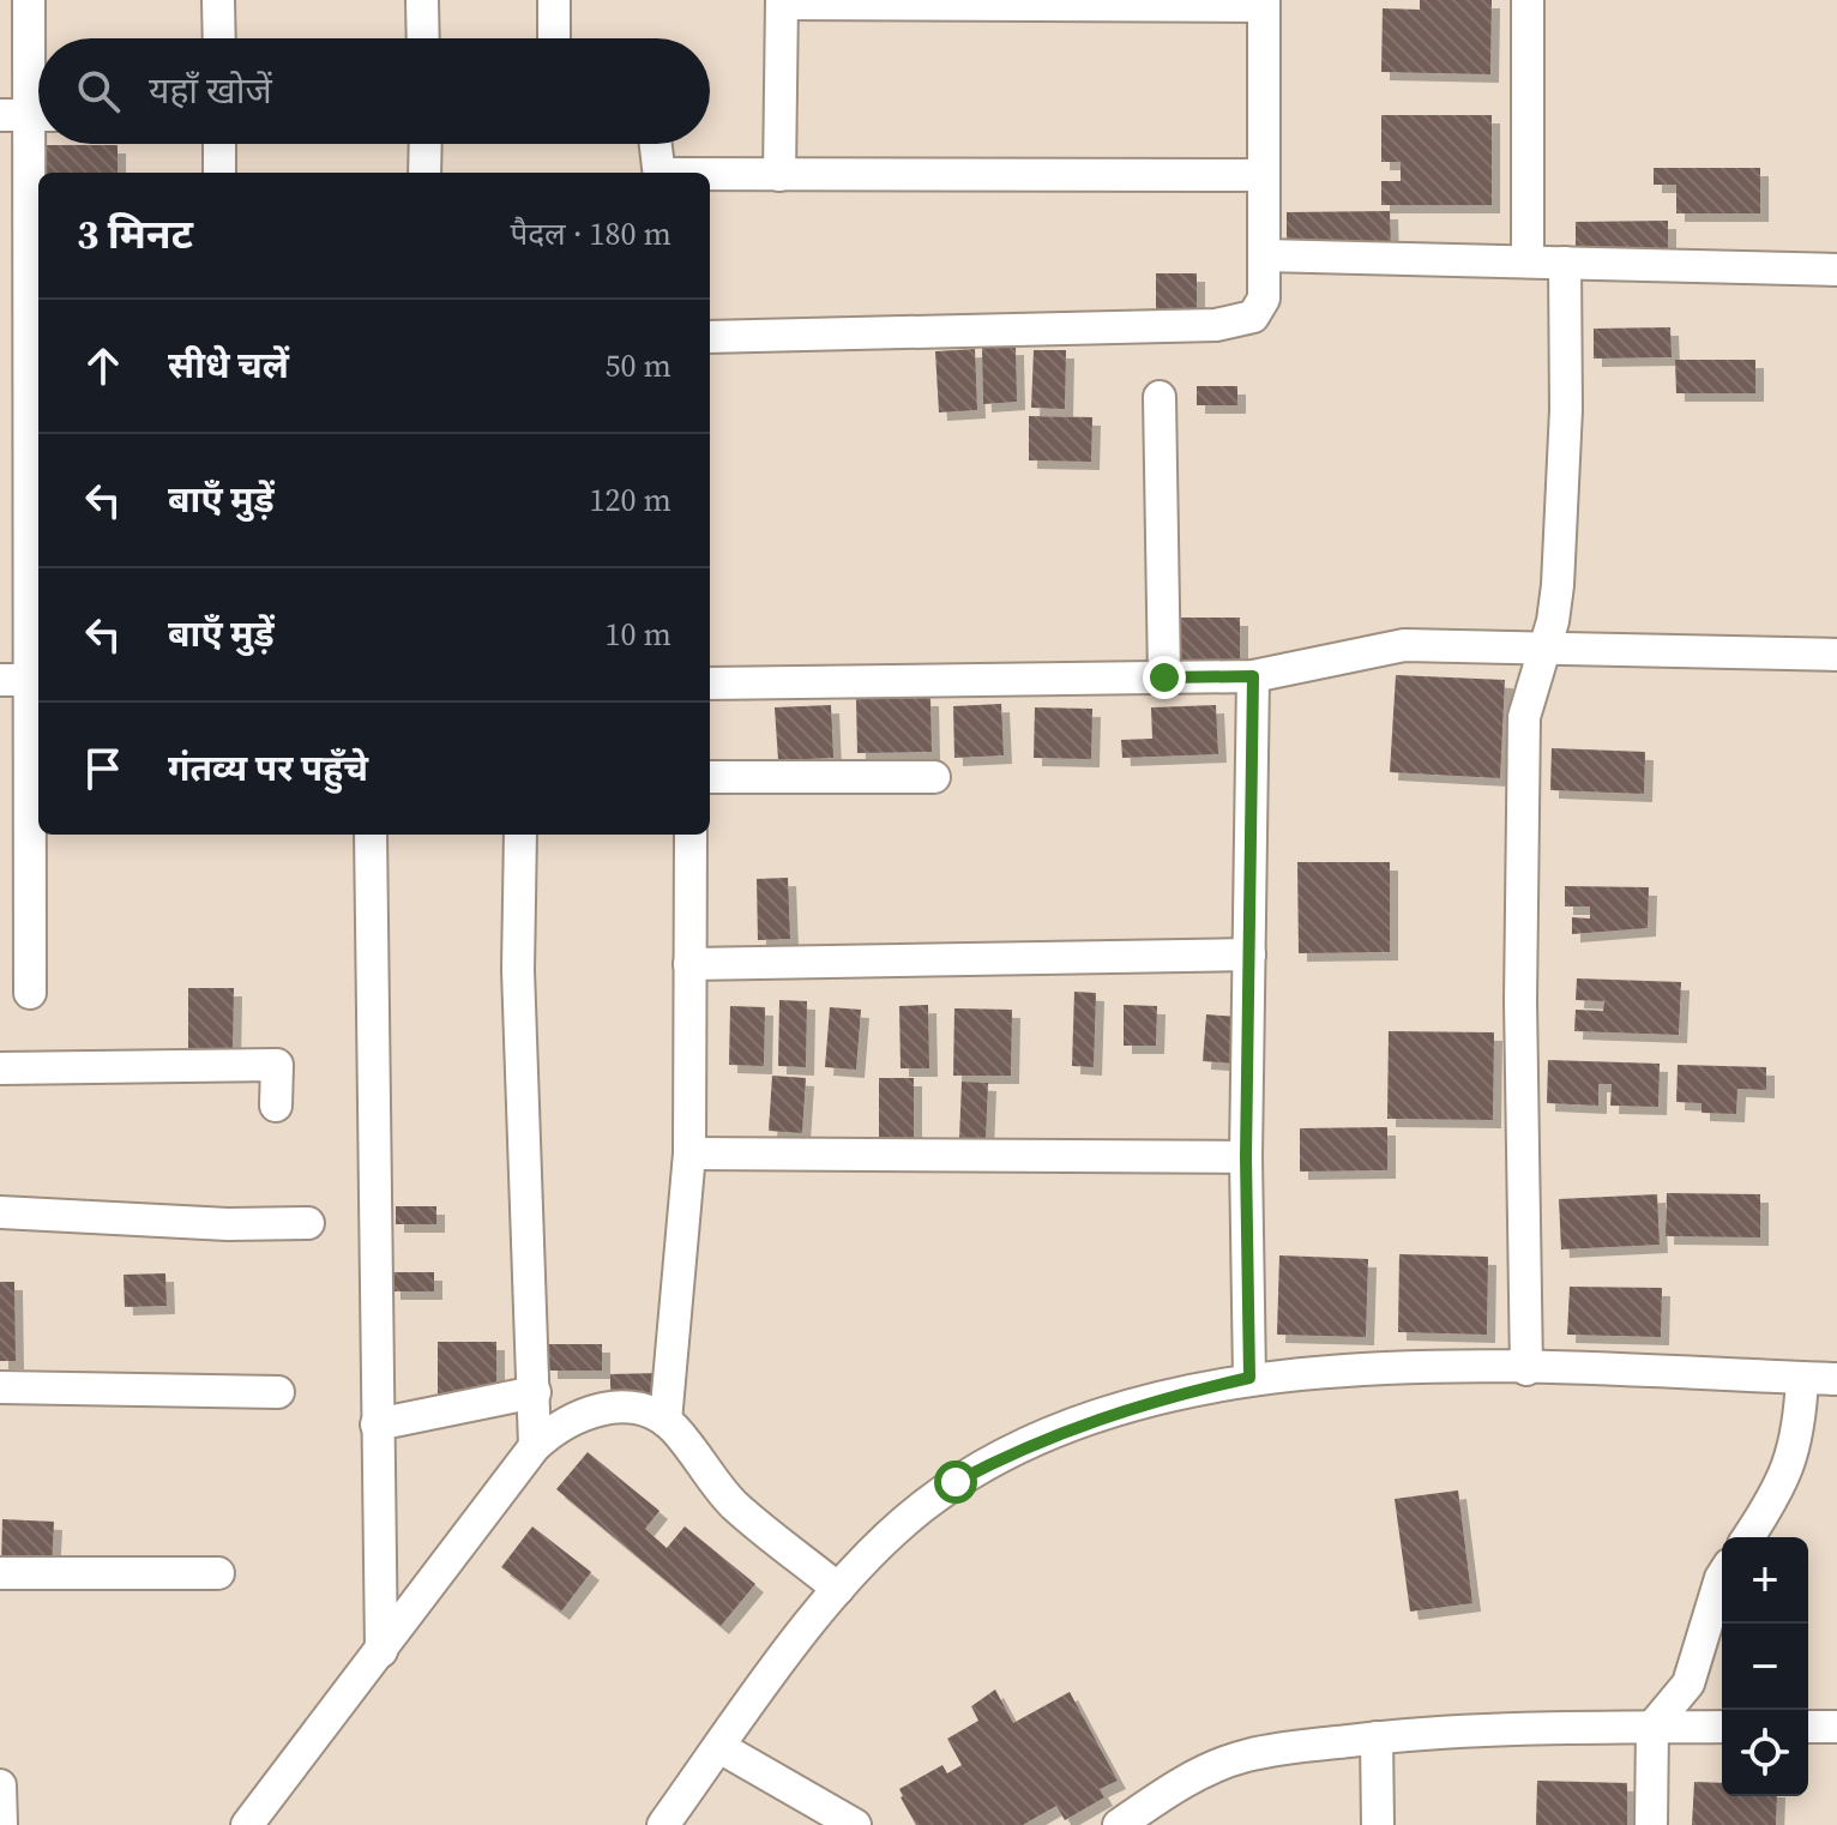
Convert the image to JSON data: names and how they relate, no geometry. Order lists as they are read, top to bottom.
{
  "page": {
    "search": "यहाँ खोजें",
    "heading": ["3 मिनट", "पैदल · 180 m"],
    "list": [
      ["सीधे चलें", "50 m"],
      ["बाएँ मुड़ें", "120 m"],
      ["बाएँ मुड़ें", "10 m"],
      "गंतव्य पर पहुँचे"
    ],
    "map_buttons": ["+", "−"]
  }
}
